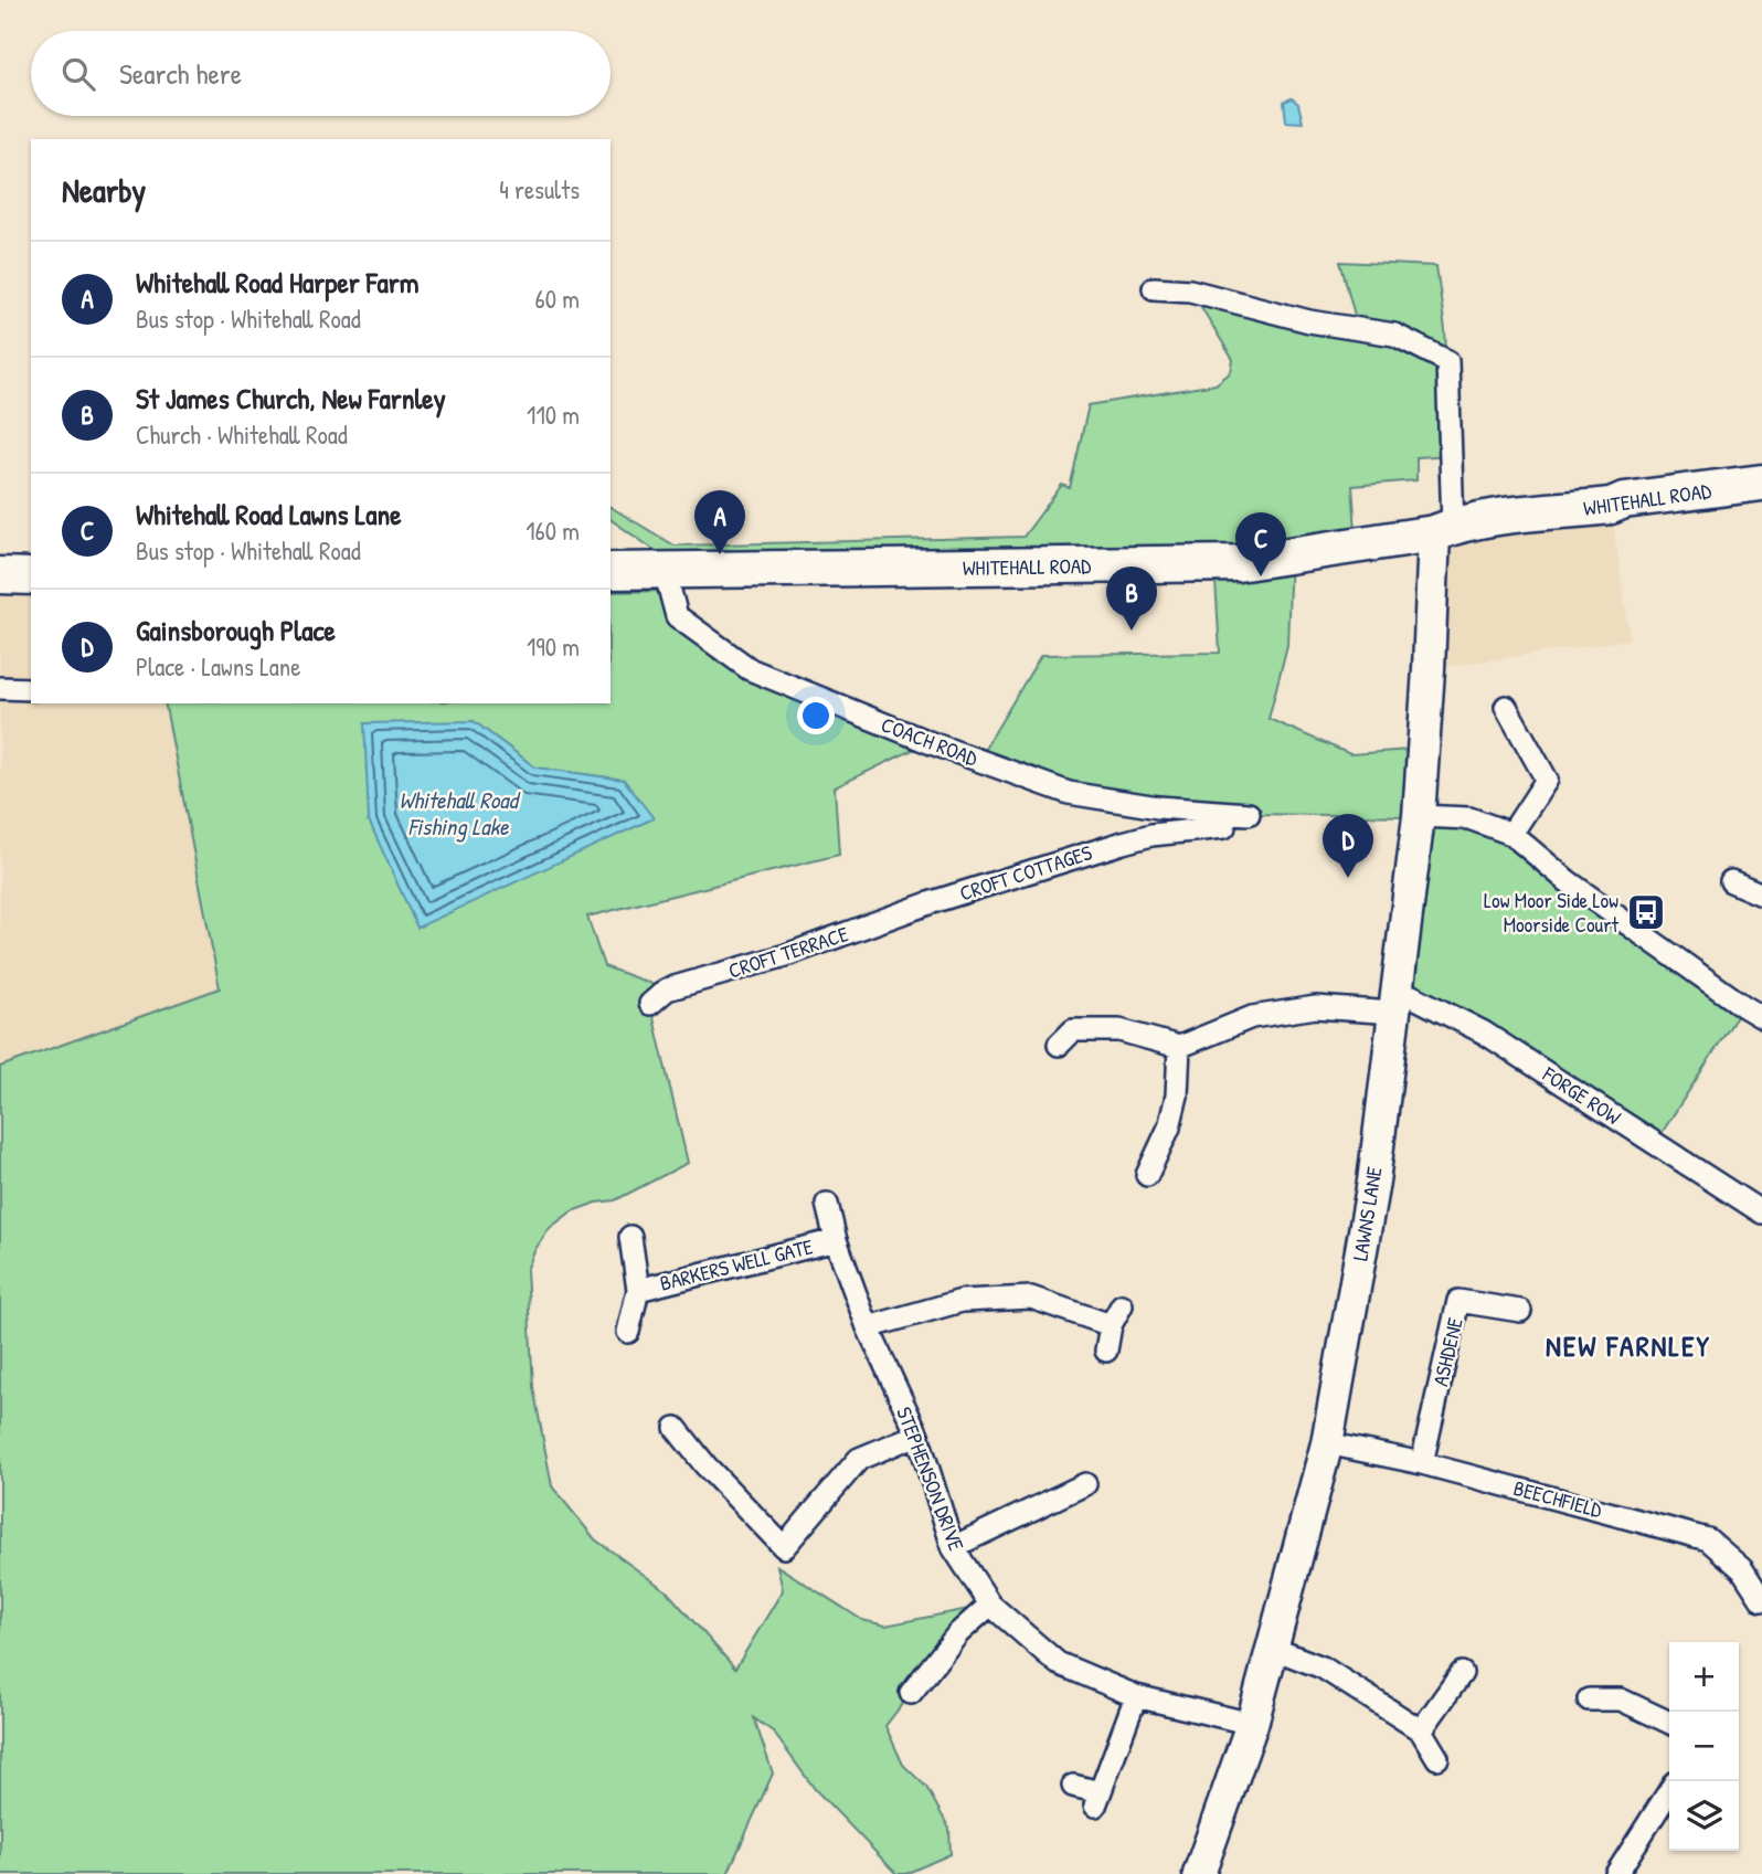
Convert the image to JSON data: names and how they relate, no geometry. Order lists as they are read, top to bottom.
{
  "streets": {
    "main road": ["WHITEHALL ROAD"],
    "street": [
      "COACH ROAD",
      "CROFT COTTAGES",
      "CROFT TERRACE",
      "FORGE ROW",
      "LAWNS LANE",
      "BARKERS WELL GATE",
      "ASHDENE",
      "STEPHENSON DRIVE",
      "BEECHFIELD"
    ]
  },
  "crossings": [
    ["WHITEHALL ROAD", "COACH ROAD"],
    ["WHITEHALL ROAD", "LAWNS LANE"],
    ["COACH ROAD", "CROFT COTTAGES"],
    ["CROFT COTTAGES", "CROFT TERRACE"],
    ["FORGE ROW", "LAWNS LANE"],
    ["LAWNS LANE", "STEPHENSON DRIVE"],
    ["LAWNS LANE", "BEECHFIELD"],
    ["BARKERS WELL GATE", "STEPHENSON DRIVE"],
    ["ASHDENE", "BEECHFIELD"]
  ],
  "districts": ["NEW FARNLEY"],
  "water": ["Whitehall Road Fishing Lake"],
  "places": {
    "bus stop": ["Low Moor Side Low Moorside Court"]
  },
  "page": {
    "search": "Search here",
    "heading": ["Nearby", "4 results"],
    "list": [
      {
        "mark": "A",
        "name": "Whitehall Road Harper Farm",
        "note": "Bus stop · Whitehall Road",
        "value": "60 m"
      },
      {
        "mark": "B",
        "name": "St James Church, New Farnley",
        "note": "Church · Whitehall Road",
        "value": "110 m"
      },
      {
        "mark": "C",
        "name": "Whitehall Road Lawns Lane",
        "note": "Bus stop · Whitehall Road",
        "value": "160 m"
      },
      {
        "mark": "D",
        "name": "Gainsborough Place",
        "note": "Place · Lawns Lane",
        "value": "190 m"
      }
    ],
    "pins": [
      "A",
      "C",
      "B",
      "D"
    ],
    "map_buttons": ["+", "−"]
  }
}
